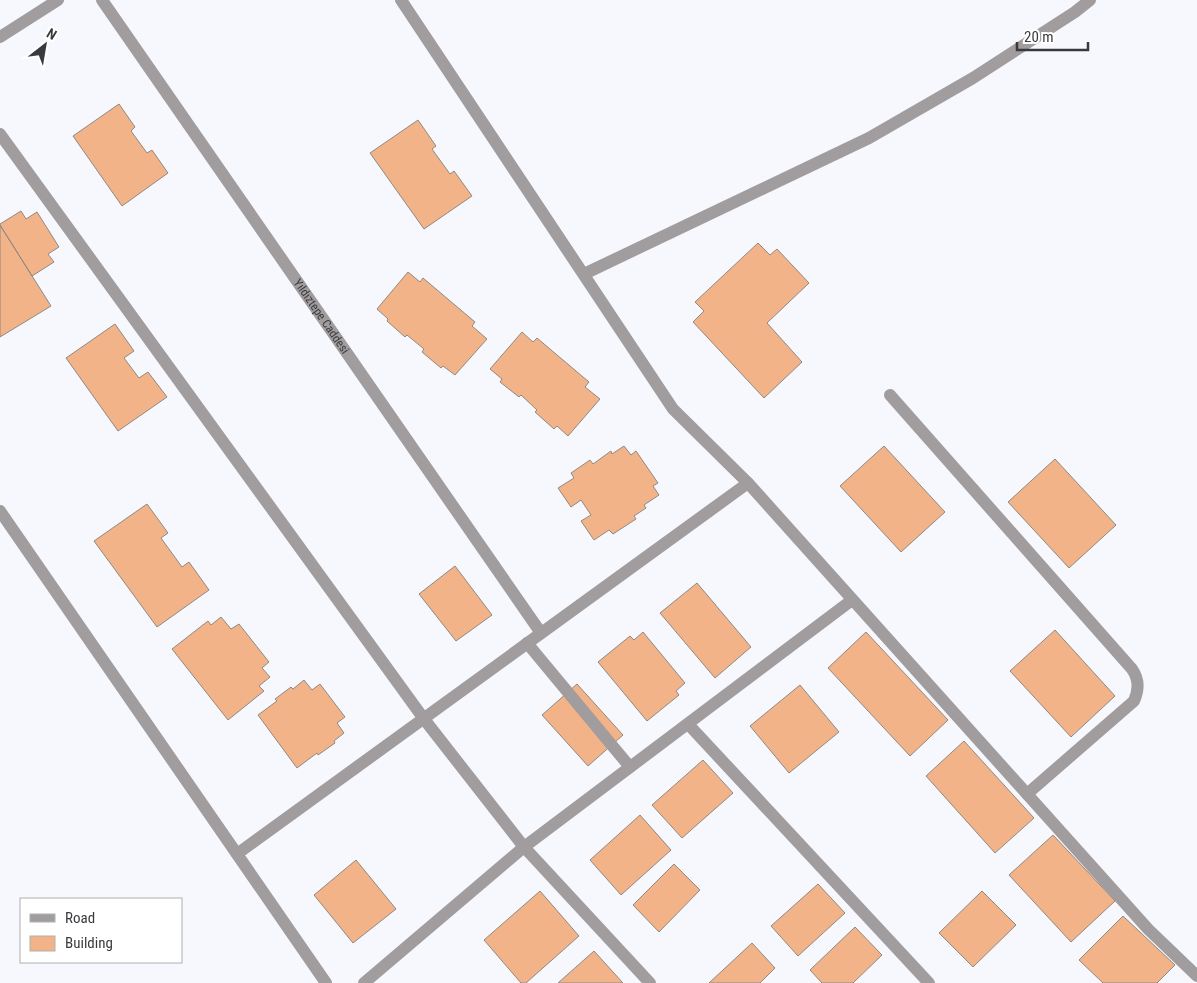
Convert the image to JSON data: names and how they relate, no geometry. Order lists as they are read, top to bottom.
{
  "streets": {
    "street": ["Yıldıztepe Caddesi"]
  },
  "legend": ["Road", "Building"],
  "scale_bar": "20 m",
  "north": "top right"
}
